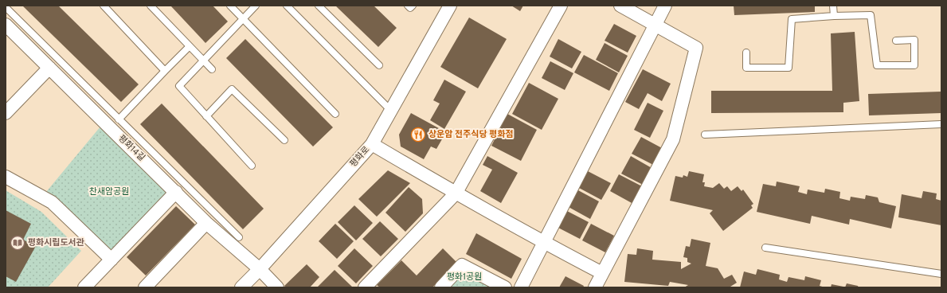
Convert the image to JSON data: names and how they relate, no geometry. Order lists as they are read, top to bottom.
{
  "streets": {
    "street": ["평화14길", "평화로"]
  },
  "crossings": [
    ["평화14길", "평화로"]
  ],
  "parks": ["찬새암공원", "평화1공원"],
  "places": {
    "restaurant": ["상운암 전주식당 평화점"],
    "library": ["평화시립도서관"]
  }
}
